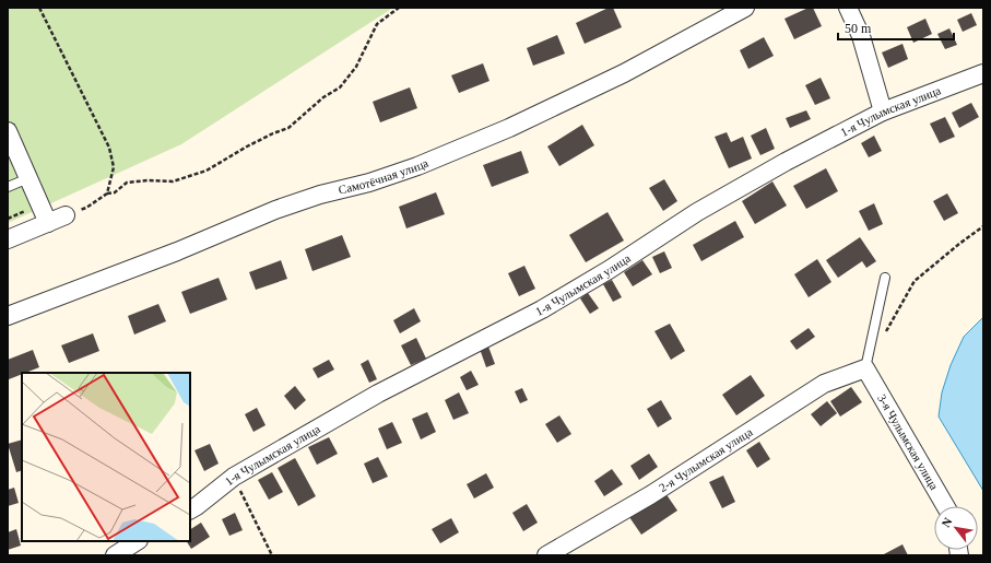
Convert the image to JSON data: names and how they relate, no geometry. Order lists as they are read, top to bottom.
{
  "streets": {
    "street": [
      "1-я Чулымская улица",
      "Самотёчная улица",
      "3-я Чулымская улица",
      "2-я Чулымская улица"
    ]
  },
  "crossings": [
    ["3-я Чулымская улица", "2-я Чулымская улица"]
  ],
  "scale_bar": "50 m",
  "north": "top left"
}
